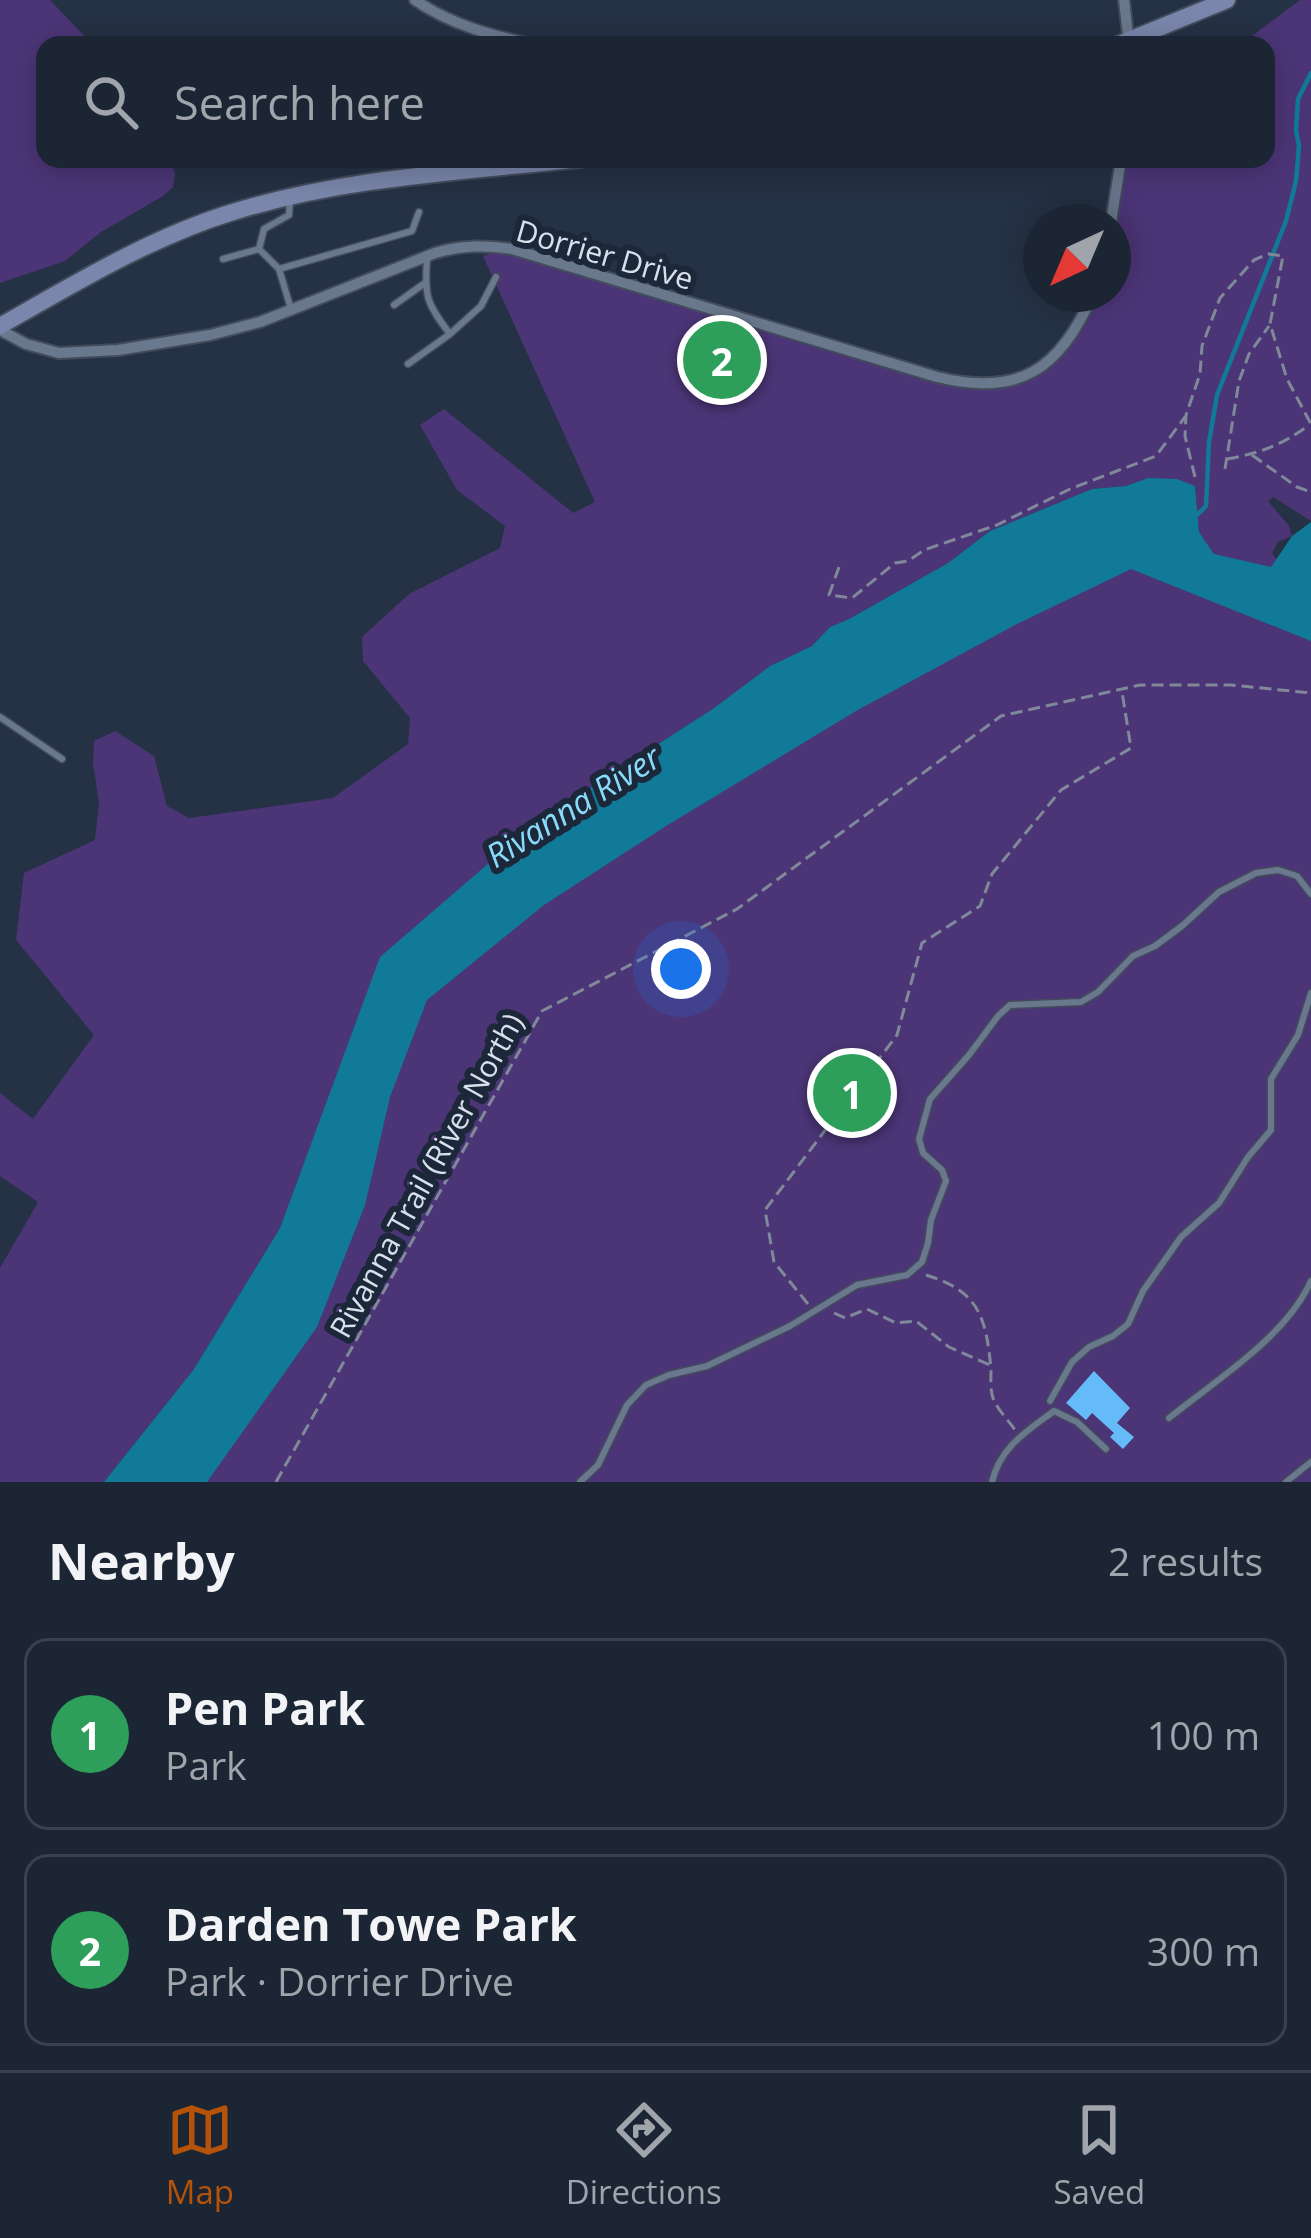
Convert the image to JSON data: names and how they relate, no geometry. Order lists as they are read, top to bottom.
{
  "streets": {
    "street": ["Dorrier Drive"],
    "path": ["Rivanna Trail (River North)"]
  },
  "water": ["Rivanna River"],
  "north": "bottom left",
  "page": {
    "search": "Search here",
    "pins": ["2", "1"],
    "heading": ["Nearby", "2 results"],
    "list": [
      {
        "mark": "1",
        "name": "Pen Park",
        "note": "Park",
        "value": "100 m"
      },
      {
        "mark": "2",
        "name": "Darden Towe Park",
        "note": "Park · Dorrier Drive",
        "value": "300 m"
      }
    ],
    "nav": ["Map", "Directions", "Saved"]
  }
}
